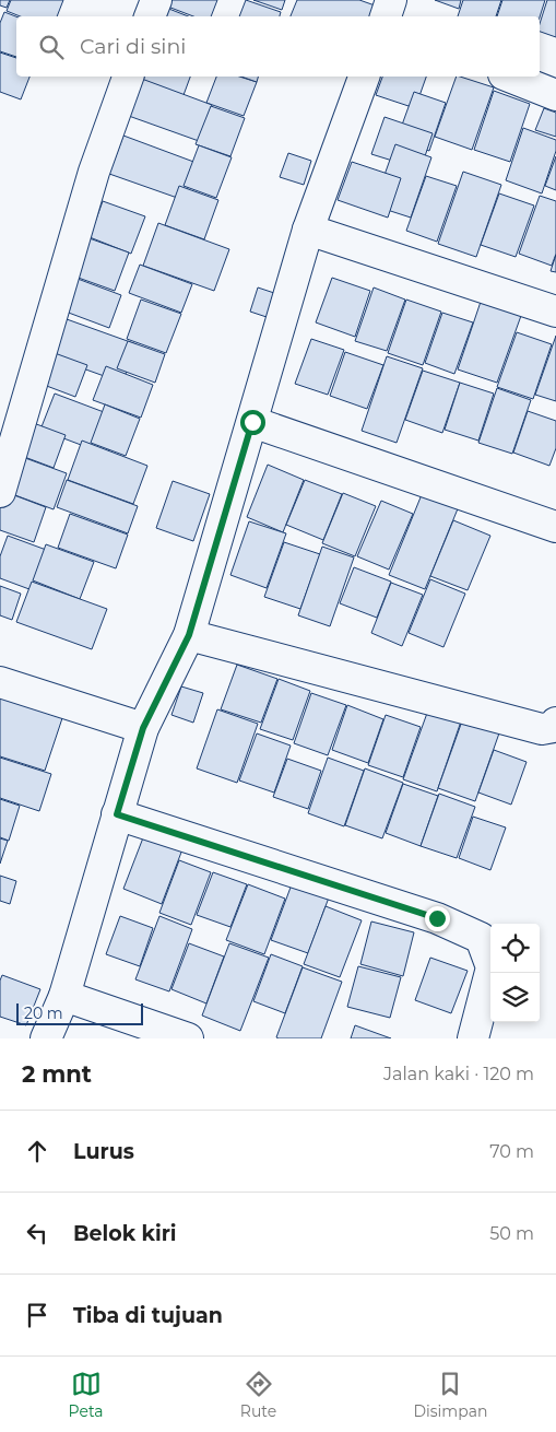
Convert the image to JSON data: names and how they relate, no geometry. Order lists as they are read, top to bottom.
{
  "scale_bar": "20 m",
  "page": {
    "search": "Cari di sini",
    "scale": "20 m",
    "heading": ["2 mnt", "Jalan kaki · 120 m"],
    "list": [
      ["Lurus", "70 m"],
      ["Belok kiri", "50 m"],
      "Tiba di tujuan"
    ],
    "nav": ["Peta", "Rute", "Disimpan"]
  }
}
